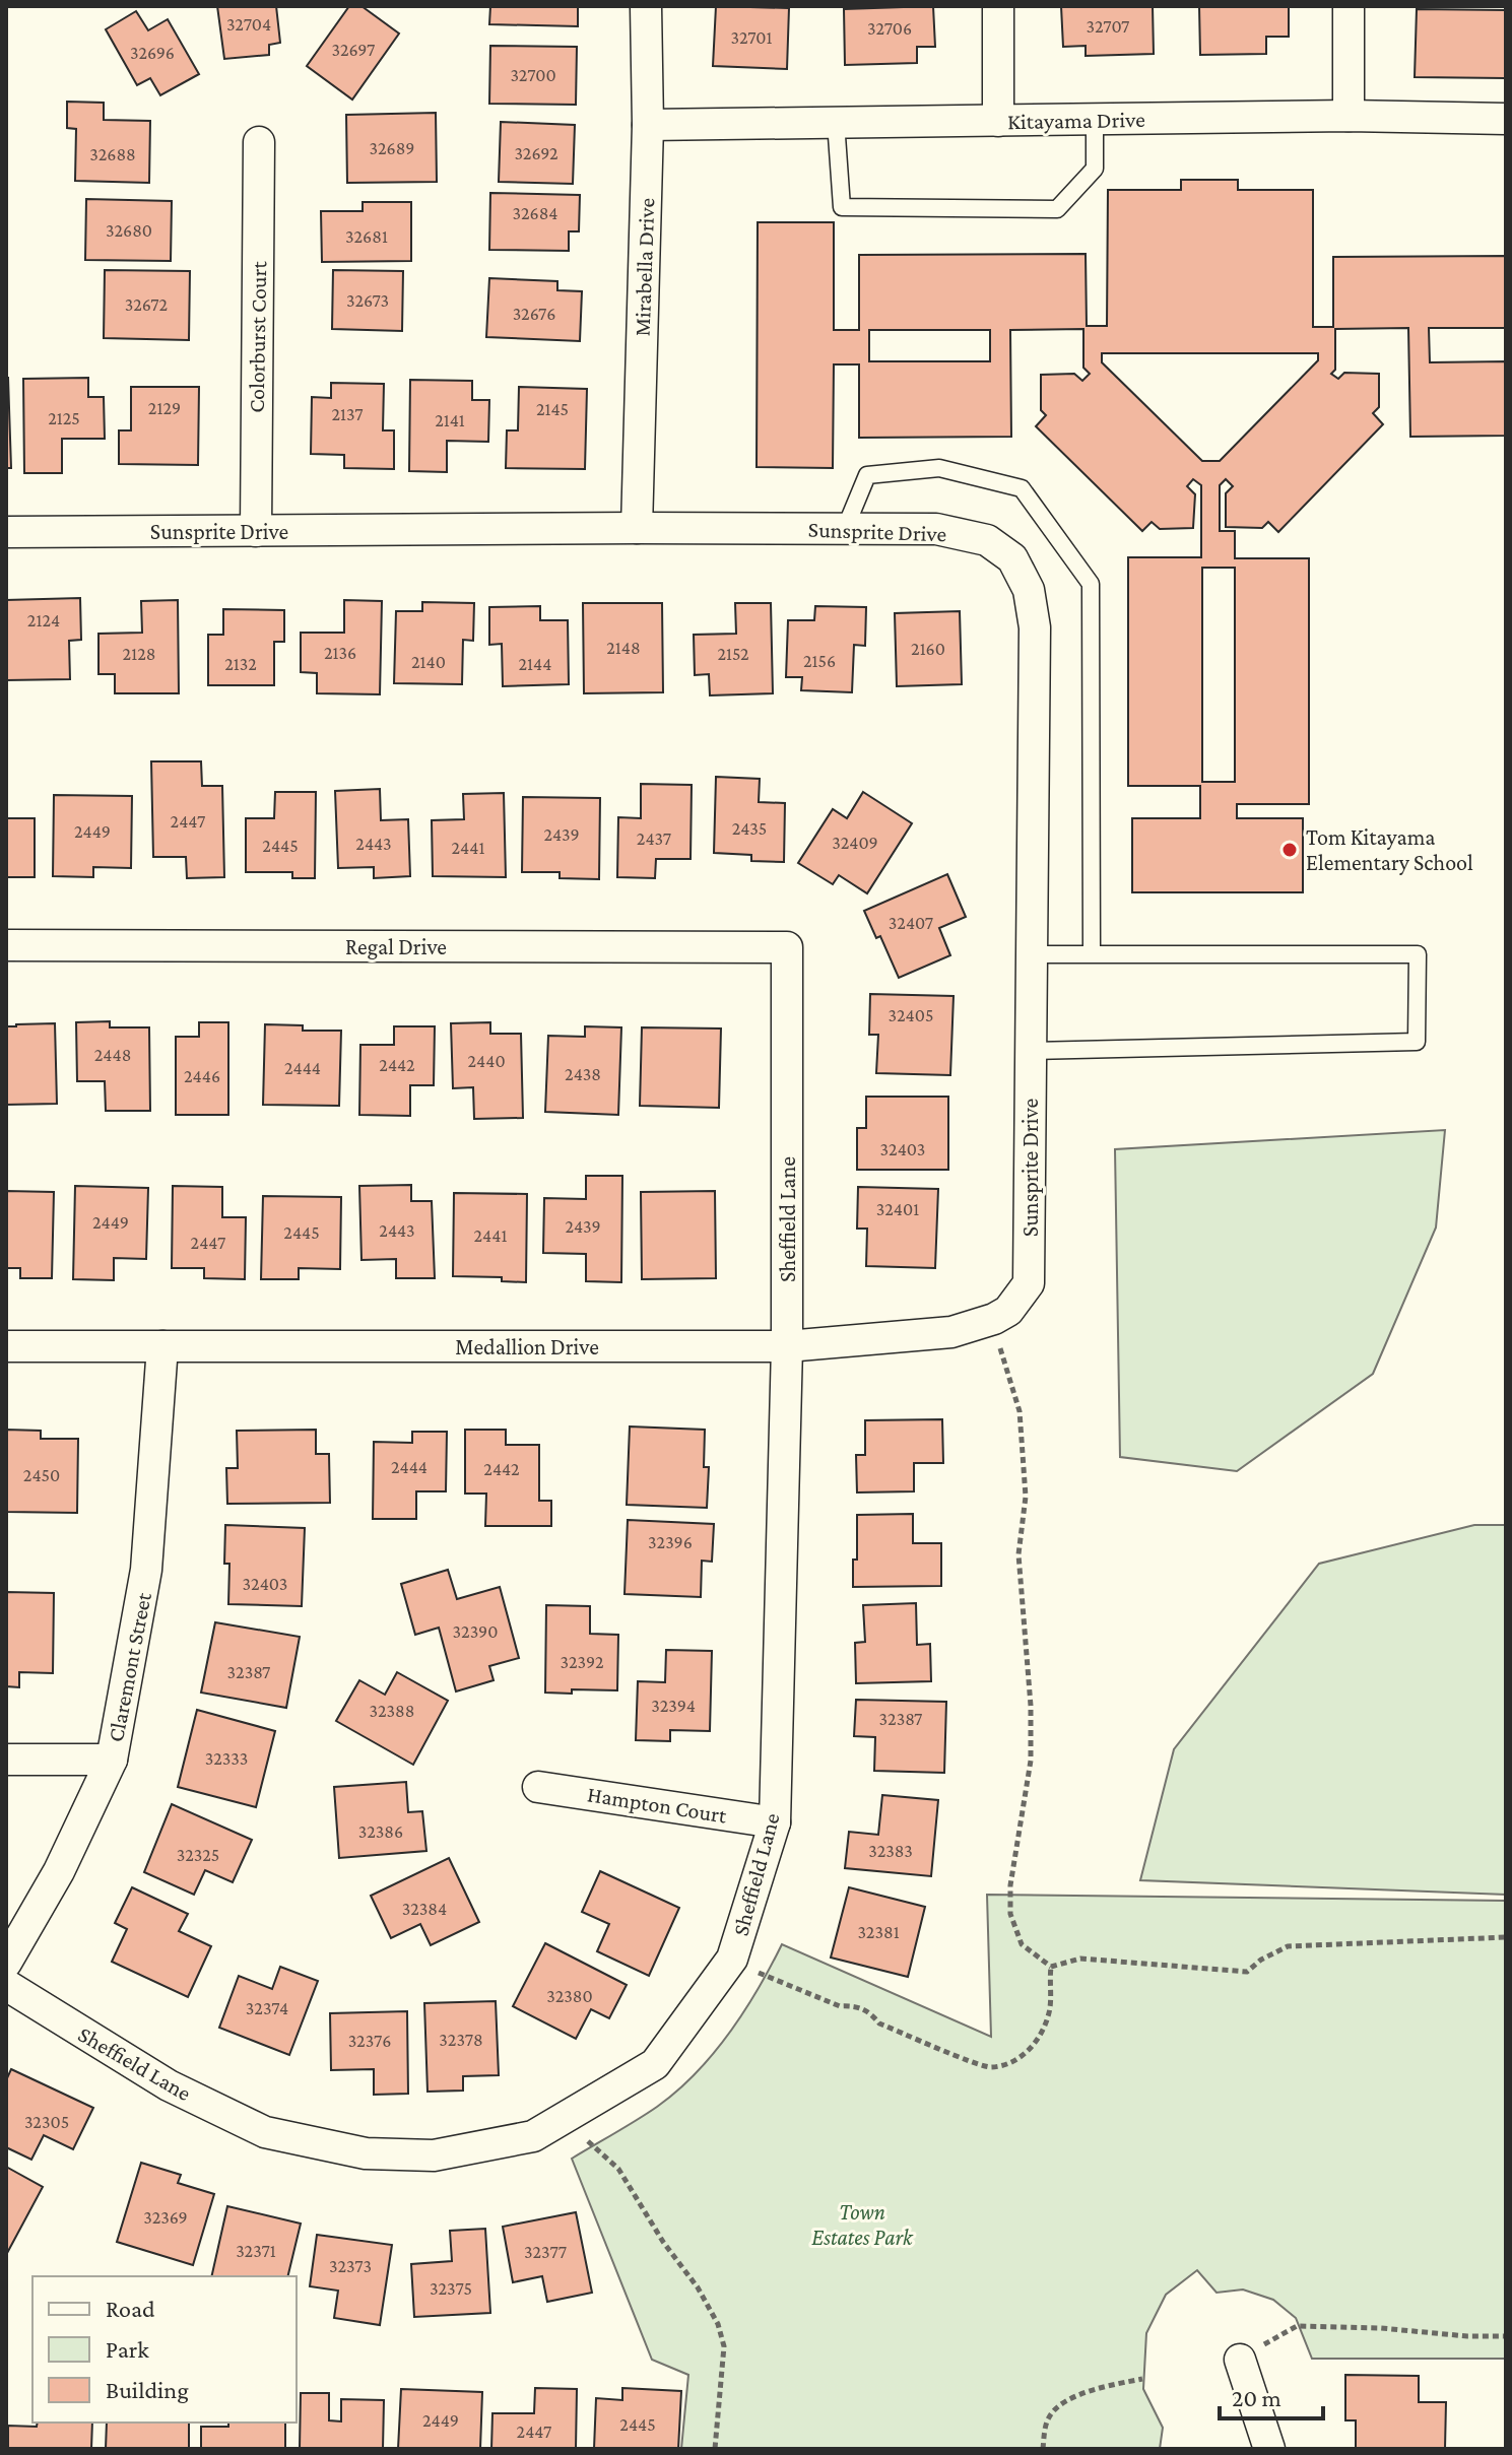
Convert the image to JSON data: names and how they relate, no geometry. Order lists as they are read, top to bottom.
{
  "streets": {
    "street": [
      "Kitayama Drive",
      "Mirabella Drive",
      "Colorburst Court",
      "Sunsprite Drive",
      "Regal Drive",
      "Sheffield Lane",
      "Medallion Drive",
      "Claremont Street",
      "Hampton Court"
    ]
  },
  "crossings": [
    ["Kitayama Drive", "Mirabella Drive"],
    ["Mirabella Drive", "Sunsprite Drive"],
    ["Colorburst Court", "Sunsprite Drive"],
    ["Sunsprite Drive", "Medallion Drive"],
    ["Regal Drive", "Sheffield Lane"],
    ["Sheffield Lane", "Medallion Drive"],
    ["Sheffield Lane", "Hampton Court"],
    ["Medallion Drive", "Claremont Street"]
  ],
  "parks": ["Town Estates Park"],
  "places": ["Tom Kitayama Elementary School"],
  "house_numbers": [
    "32704",
    "32707",
    "32706",
    "32701",
    "32697",
    "32696",
    "32700",
    "32689",
    "32692",
    "32688",
    "32684",
    "32680",
    "32681",
    "32673",
    "32672",
    "32676",
    "2129",
    "2145",
    "2137",
    "2125",
    "2141",
    "2124",
    "2148",
    "2160",
    "2136",
    "2128",
    "2152",
    "2156",
    "2140",
    "2132",
    "2144",
    "2447",
    "2435",
    "2449",
    "2439",
    "2437",
    "32409",
    "2443",
    "2445",
    "2441",
    "32407",
    "32405",
    "2448",
    "2440",
    "2442",
    "2444",
    "2438",
    "2446",
    "32403",
    "32401",
    "2449",
    "2439",
    "2443",
    "2445",
    "2441",
    "2447",
    "2444",
    "2442",
    "2450",
    "32396",
    "32403",
    "32390",
    "32392",
    "32387",
    "32394",
    "32388",
    "32387",
    "32333",
    "32386",
    "32383",
    "32325",
    "32384",
    "32381",
    "32380",
    "32374",
    "32378",
    "32376",
    "32305",
    "32369",
    "32371",
    "32377",
    "32373",
    "32375",
    "2449",
    "2445",
    "2447"
  ],
  "legend": ["Road", "Park", "Building"],
  "scale_bar": "20 m"
}
